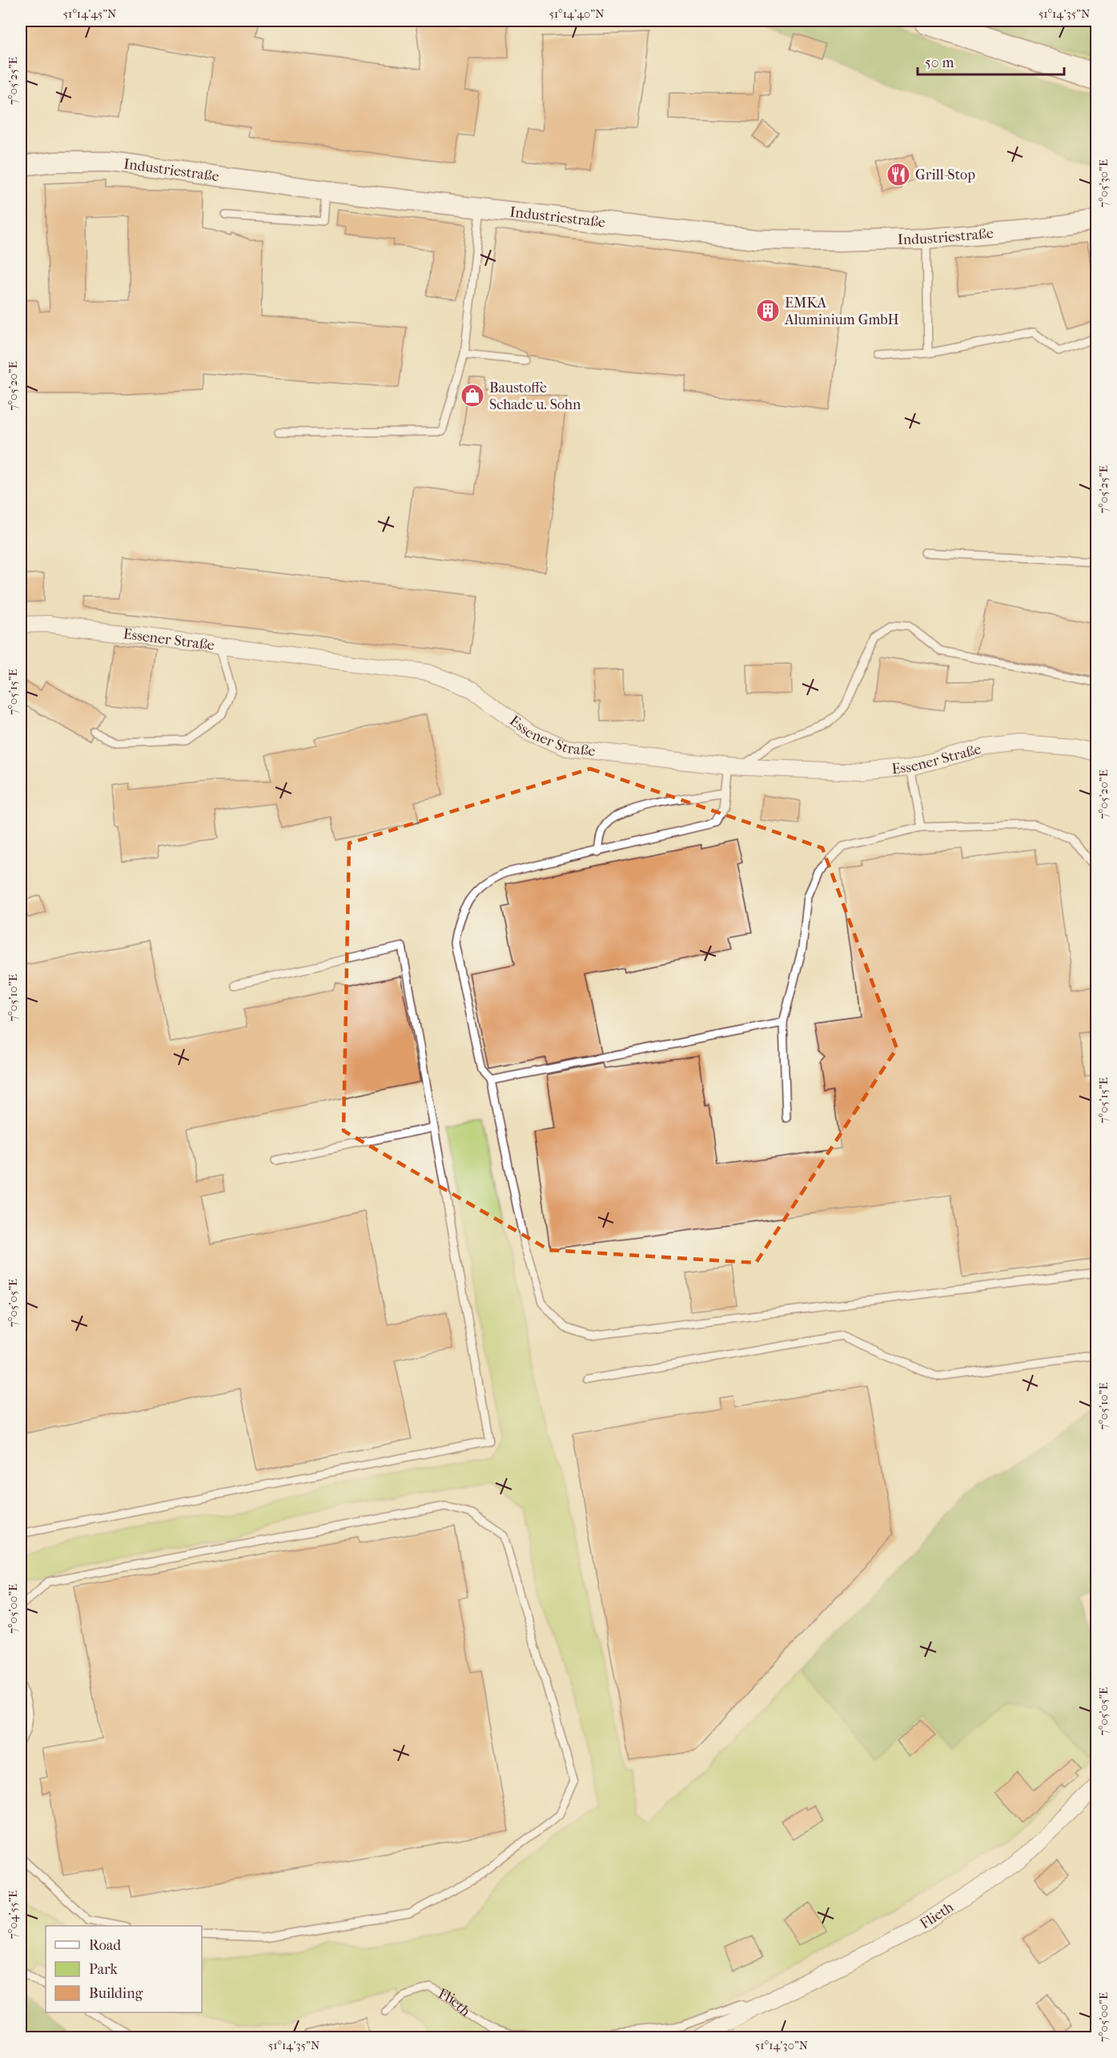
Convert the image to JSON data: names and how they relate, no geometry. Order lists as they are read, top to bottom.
{
  "streets": {
    "street": ["Industriestraße", "Essener Straße", "Flieth"]
  },
  "places": {
    "restaurant": ["Grill-Stop"],
    "building": ["EMKA Aluminium GmbH"],
    "shop": ["Baustoffe Schade u. Sohn"]
  },
  "legend": ["Road", "Park", "Building"],
  "scale_bar": "50 m",
  "coordinates": [
    "51°14'45\"N",
    "51°14'40\"N",
    "51°14'35\"N",
    "7°05'25\"E",
    "7°05'30\"E",
    "7°05'20\"E",
    "7°05'15\"E",
    "7°05'10\"E",
    "7°05'05\"E",
    "7°05'00\"E",
    "7°04'55\"E",
    "51°14'30\"N"
  ]
}
